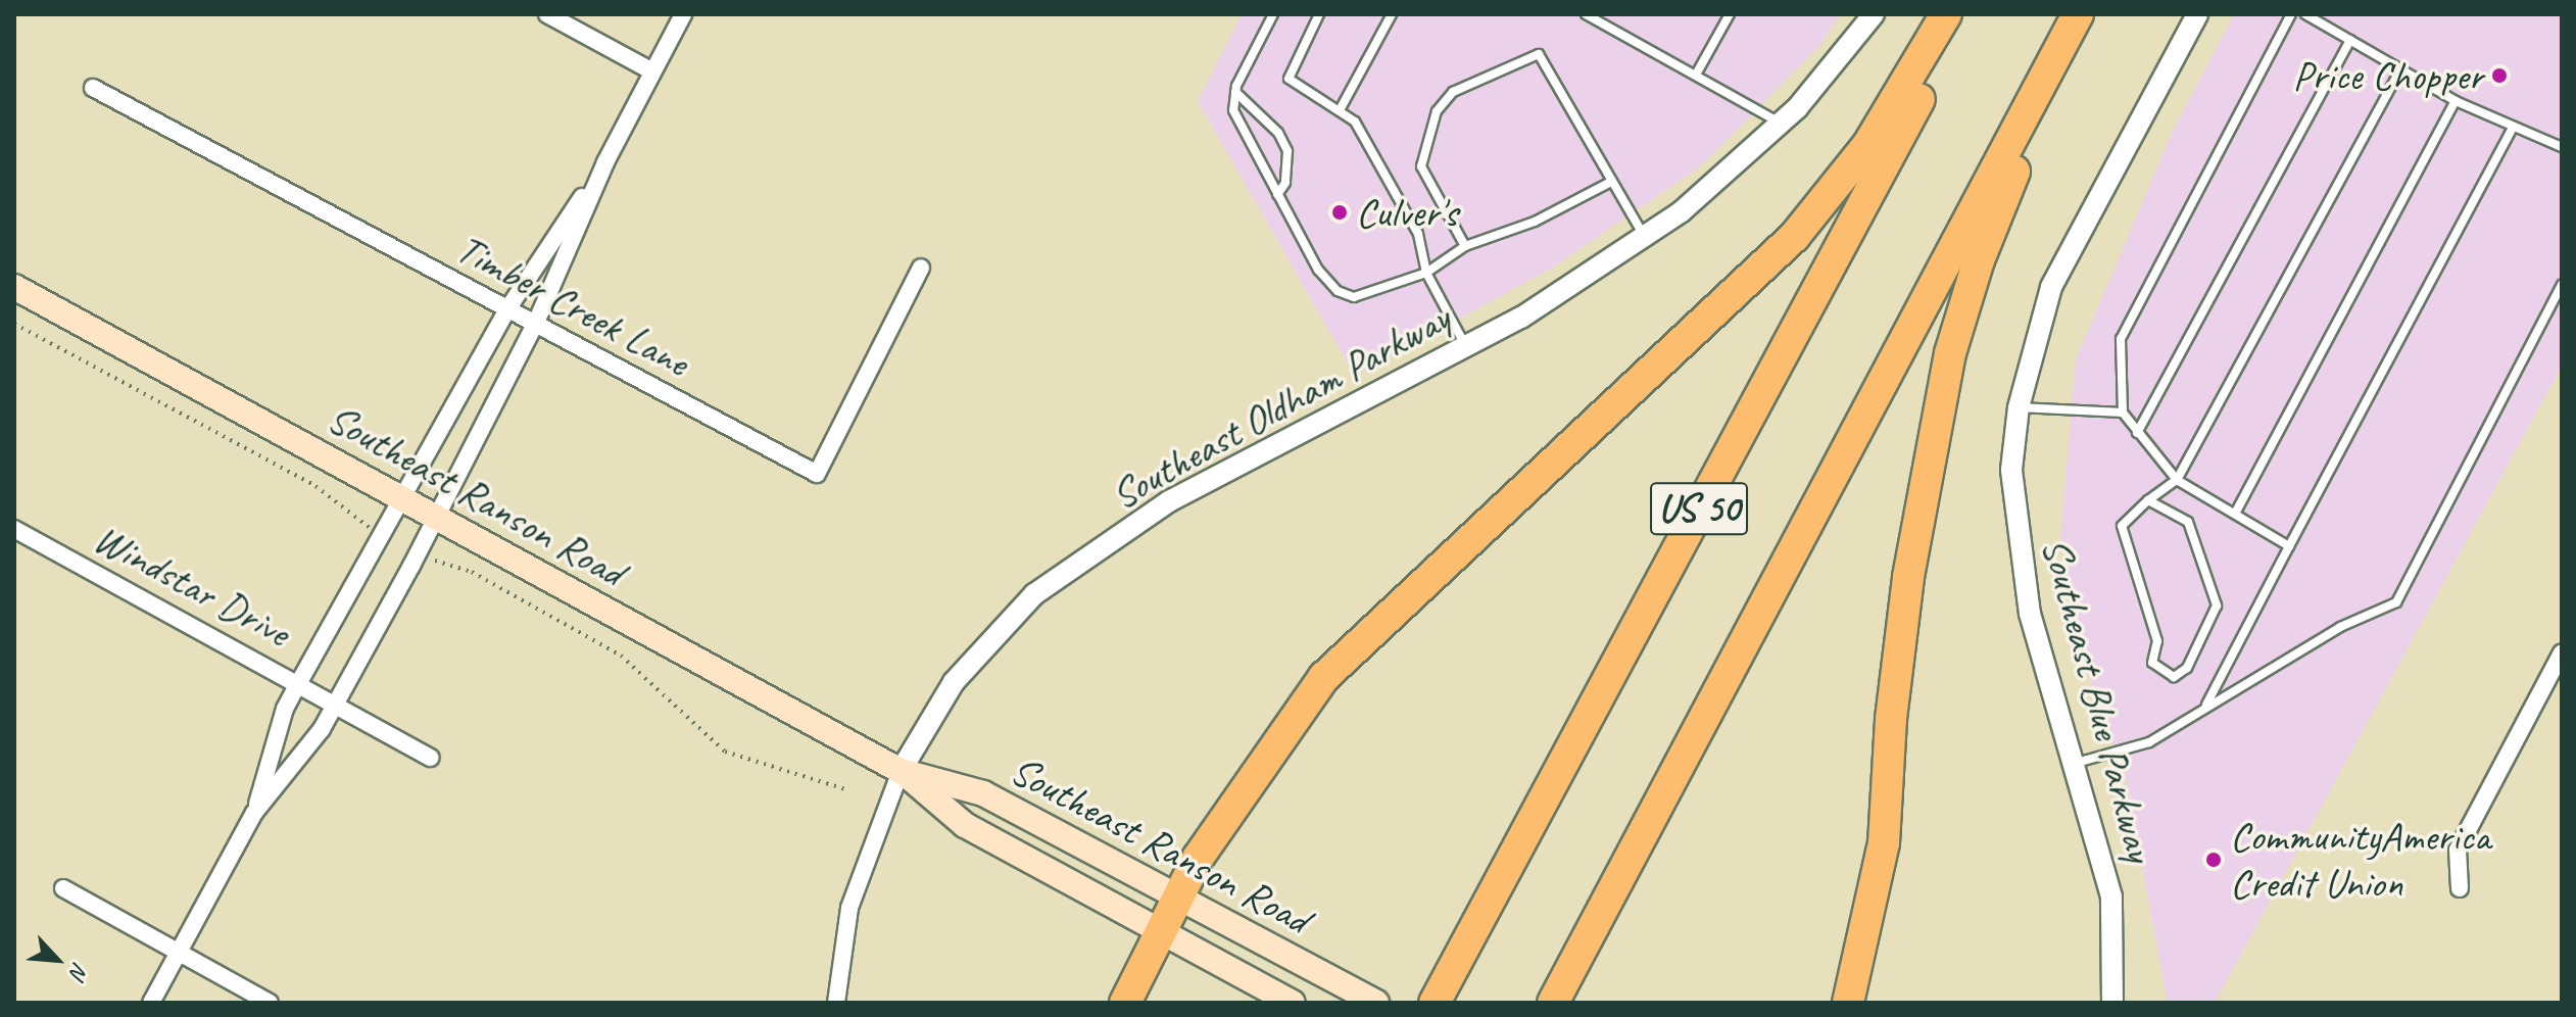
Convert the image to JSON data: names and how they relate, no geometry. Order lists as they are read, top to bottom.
{
  "streets": {
    "highway": ["US 50"],
    "main road": ["Southeast Ranson Road"],
    "street": [
      "Timber Creek Lane",
      "Southeast Oldham Parkway",
      "Windstar Drive",
      "Southeast Blue Parkway"
    ]
  },
  "crossings": [
    ["Southeast Oldham Parkway", "Southeast Ranson Road"]
  ],
  "places": ["Price Chopper", "Culver's", "CommunityAmerica Credit Union"],
  "north": "bottom right"
}
